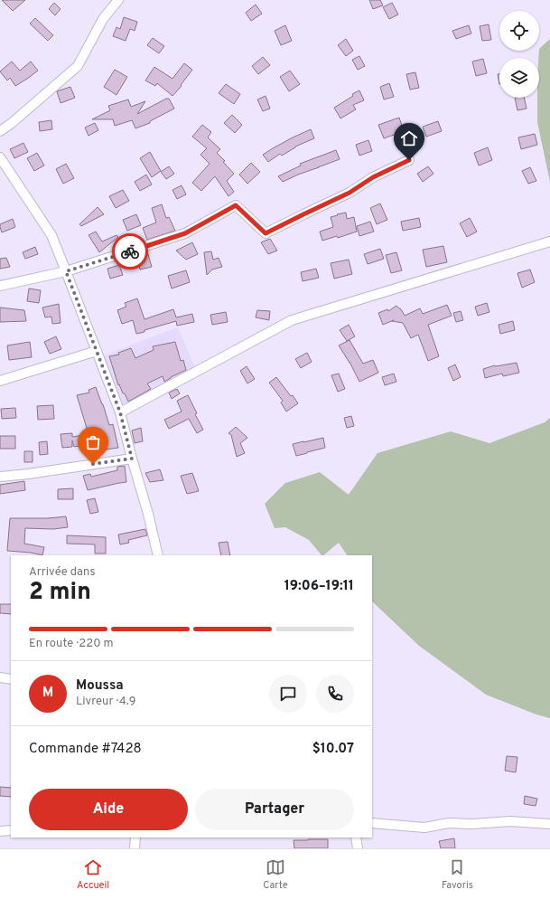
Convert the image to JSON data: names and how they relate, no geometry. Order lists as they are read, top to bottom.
{
  "page": {
    "heading": ["2 min", "Arrivée dans", "19:06–19:11"],
    "panel": [
      "Moussa",
      "Livreur · 4.9",
      "Commande #7428",
      "$10.07"
    ],
    "bar": "En route · 220 m",
    "round": "M",
    "buttons": ["Aide", "Partager"],
    "tabs": ["Accueil", "Carte", "Favoris"]
  }
}
